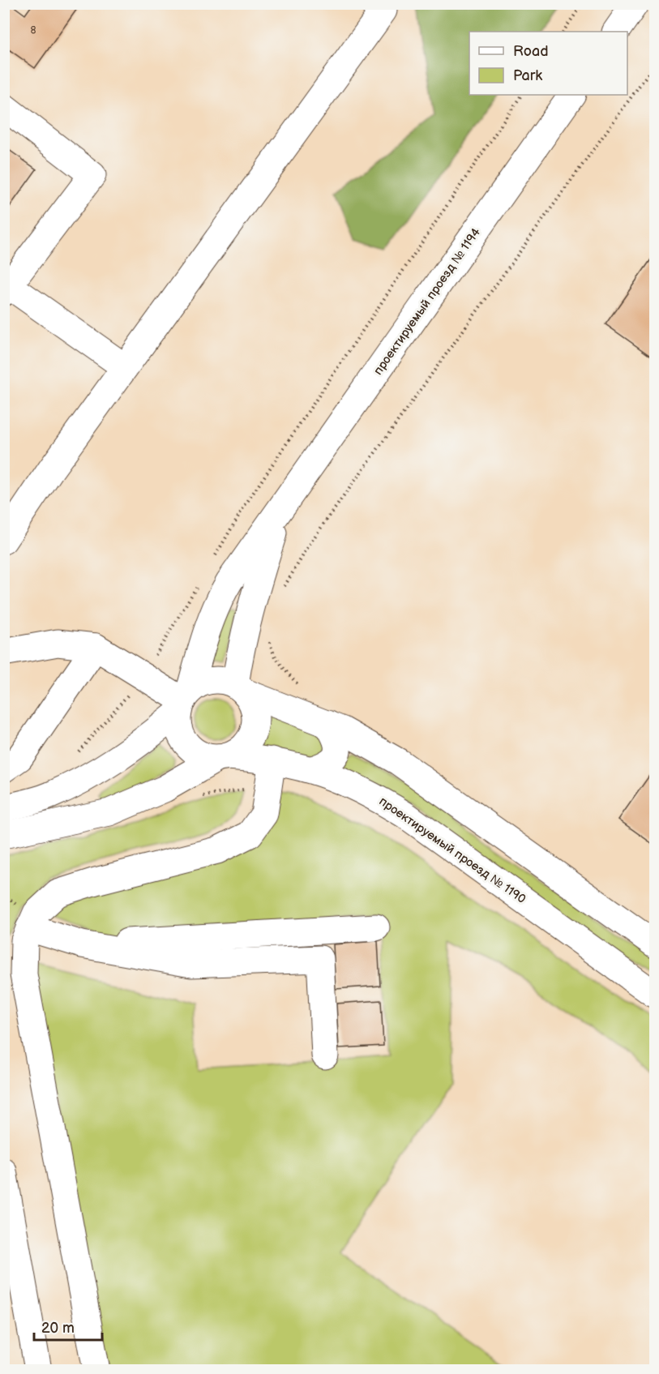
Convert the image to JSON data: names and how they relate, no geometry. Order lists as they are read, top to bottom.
{
  "streets": {
    "street": ["проектируемый проезд № 1194", "проектируемый проезд № 1190"]
  },
  "crossings": [
    ["проектируемый проезд № 1194", "проектируемый проезд № 1190"]
  ],
  "house_numbers": ["8"],
  "legend": ["Road", "Park"],
  "scale_bar": "20 m"
}
